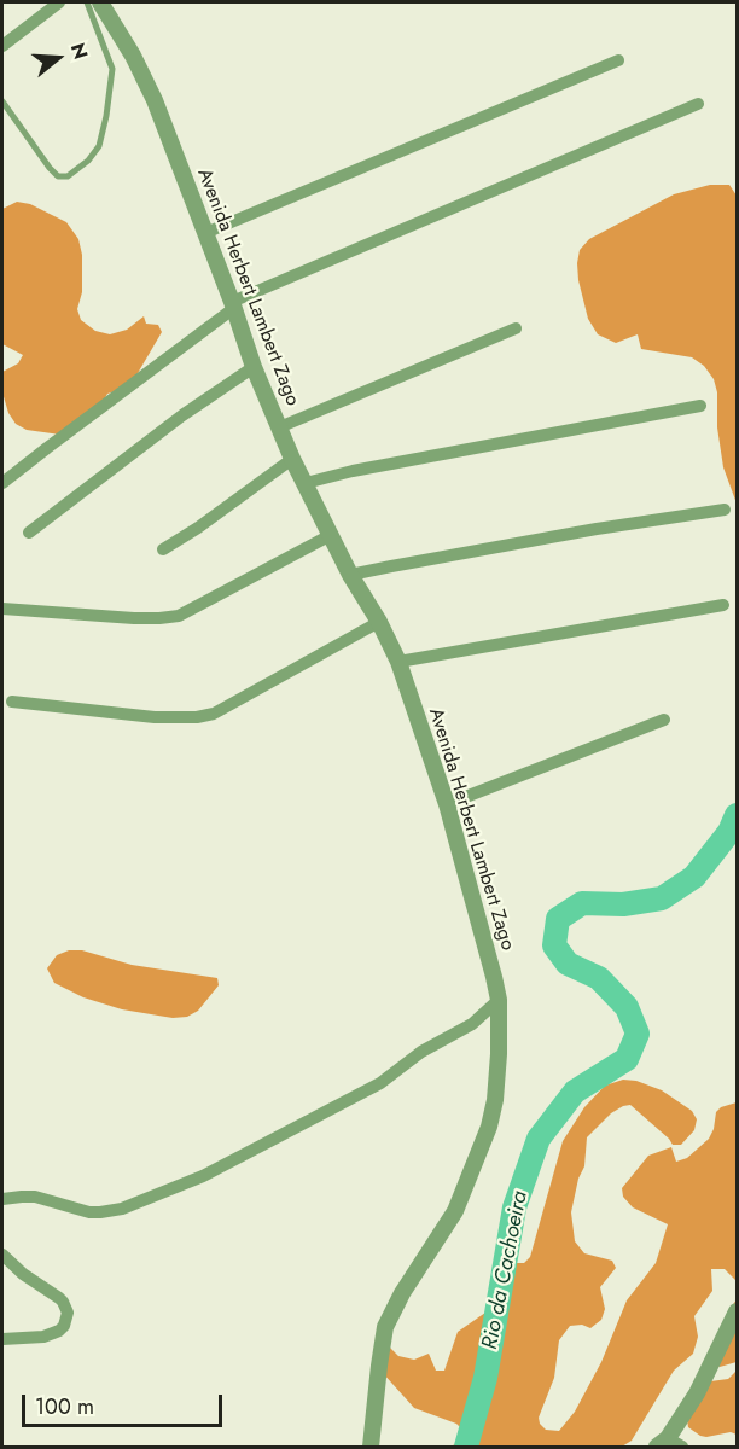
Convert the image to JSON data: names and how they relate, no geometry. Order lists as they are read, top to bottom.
{
  "streets": {
    "street": ["Avenida Herbert Lambert Zago"]
  },
  "water": ["Rio da Cachoeira"],
  "scale_bar": "100 m",
  "north": "right"
}
